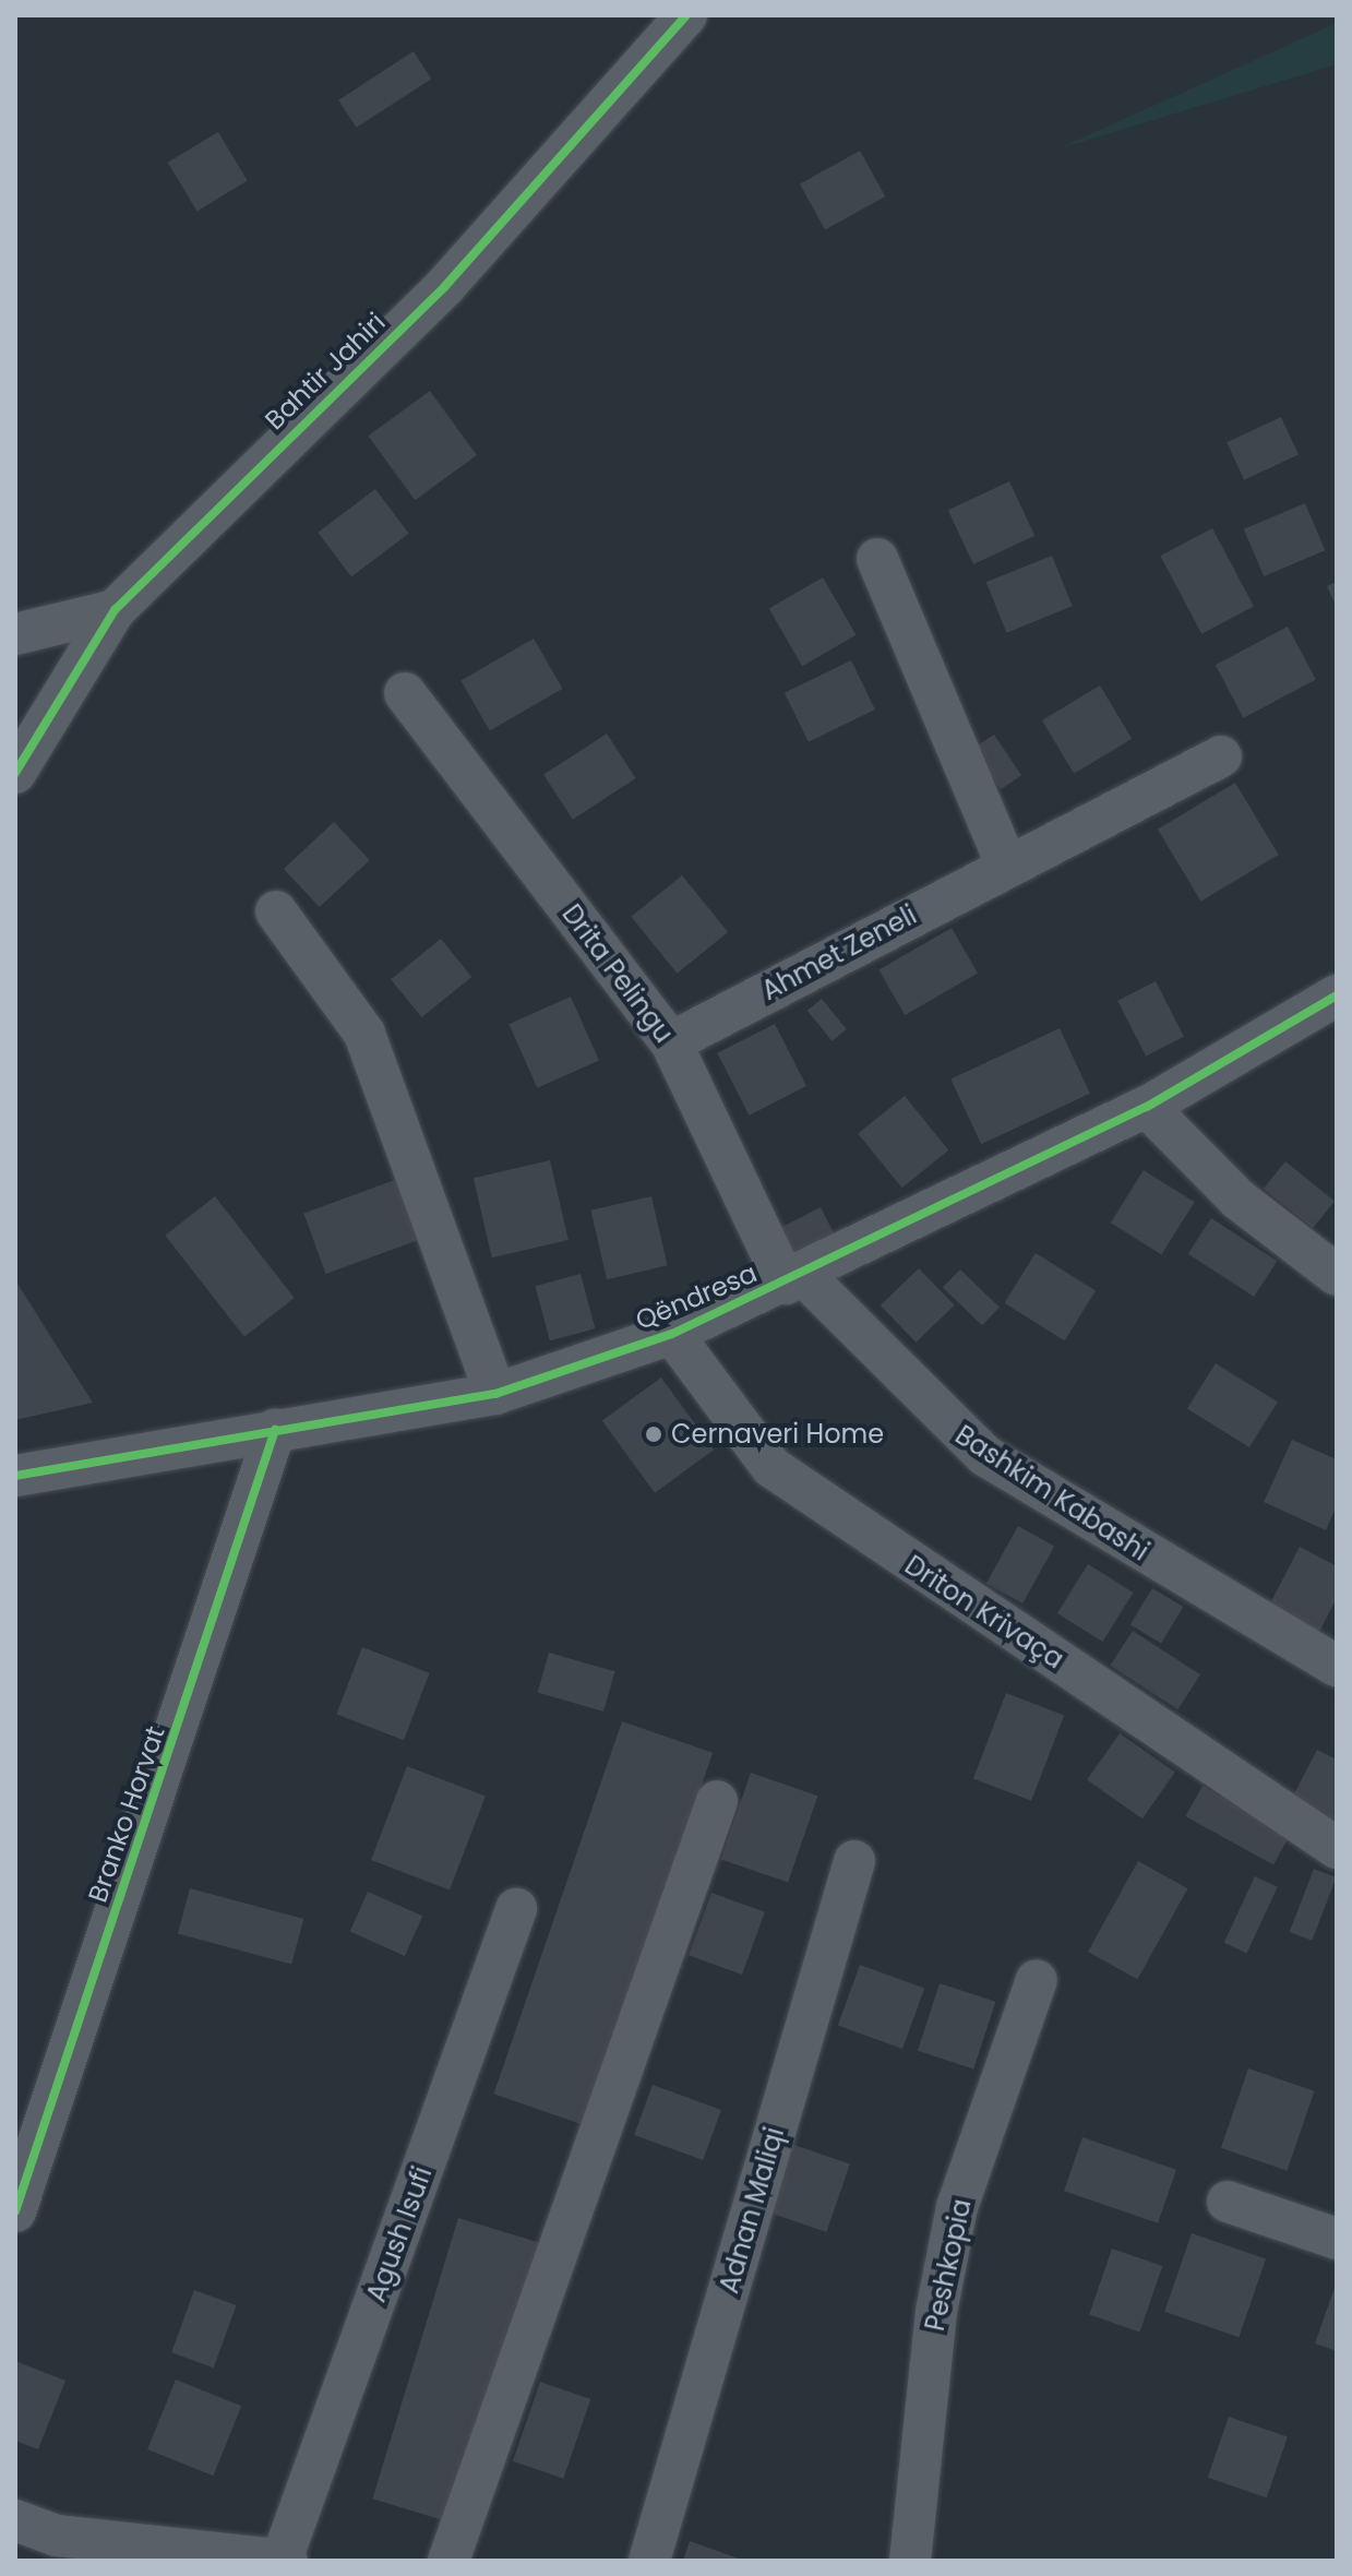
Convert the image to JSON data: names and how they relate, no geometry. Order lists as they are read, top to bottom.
{
  "streets": {
    "street": [
      "Bahtir Jahiri",
      "Ahmet Zeneli",
      "Drita Pelingu",
      "Qëndresa",
      "Bashkim Kabashi",
      "Driton Krivaça",
      "Branko Horvat",
      "Adnan Maliqi",
      "Agush Isufi",
      "Peshkopia"
    ]
  },
  "crossings": [
    ["Ahmet Zeneli", "Drita Pelingu"],
    ["Drita Pelingu", "Qëndresa"],
    ["Drita Pelingu", "Bashkim Kabashi"],
    ["Qëndresa", "Bashkim Kabashi"],
    ["Qëndresa", "Driton Krivaça"],
    ["Qëndresa", "Branko Horvat"]
  ],
  "places": ["Cernaveri Home"]
}
